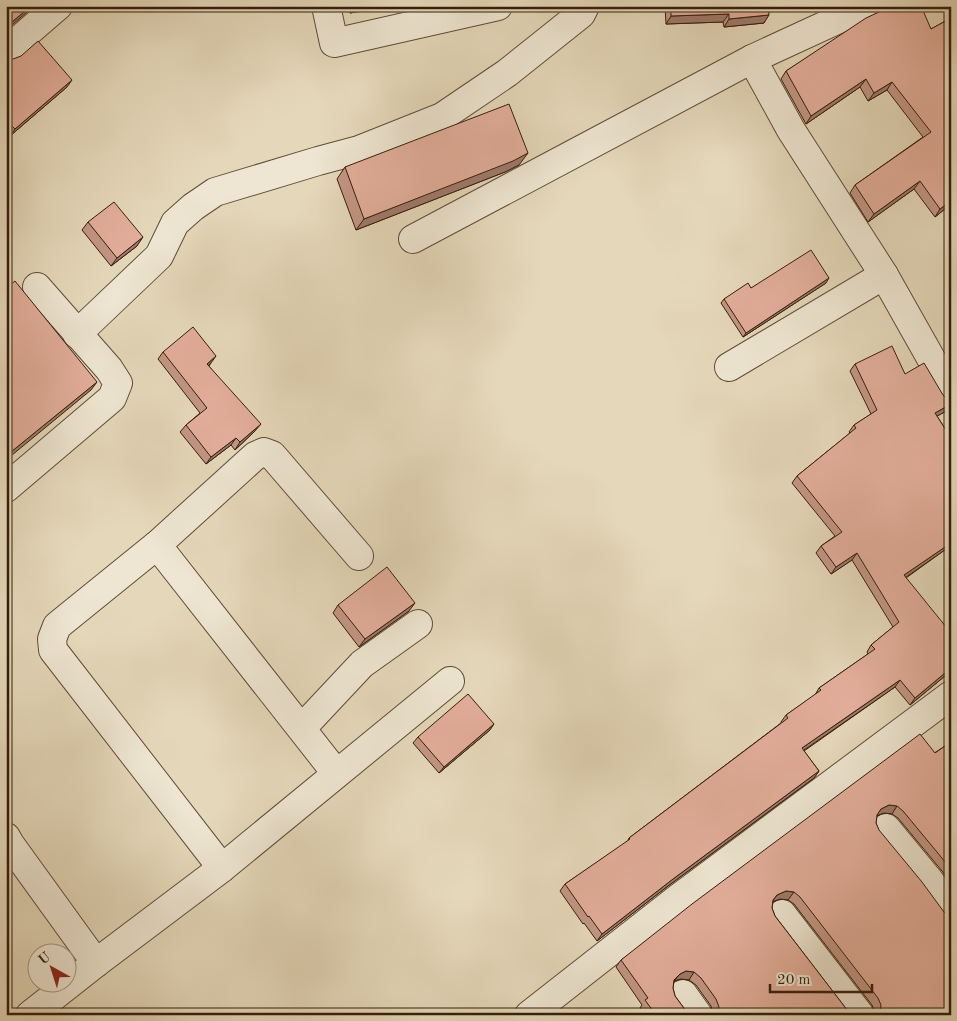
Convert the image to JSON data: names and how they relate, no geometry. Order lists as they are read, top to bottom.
{
  "scale_bar": "20 m",
  "north": "top left"
}
